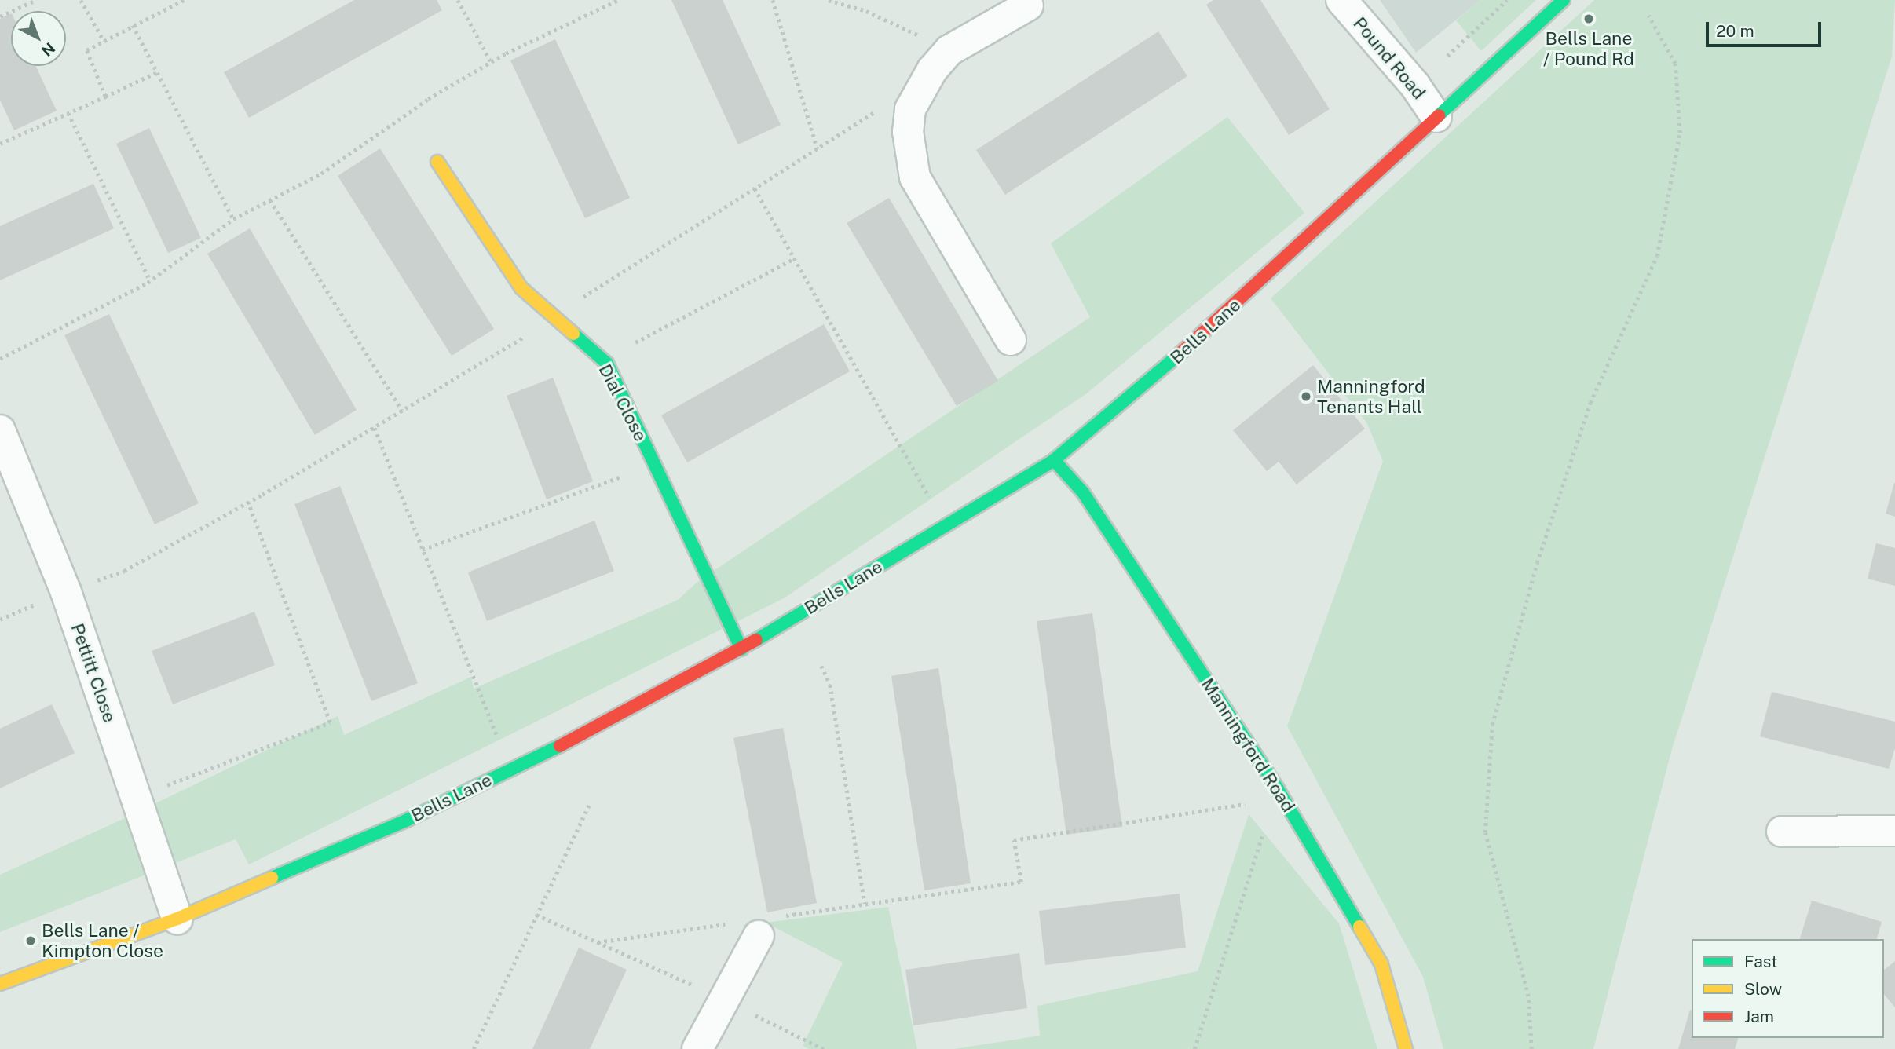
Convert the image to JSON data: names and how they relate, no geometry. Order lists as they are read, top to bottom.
{
  "streets": {
    "street": [
      "Pound Road",
      "Bells Lane",
      "Dial Close",
      "Pettitt Close",
      "Manningford Road"
    ]
  },
  "crossings": [
    ["Pound Road", "Bells Lane"],
    ["Bells Lane", "Dial Close"],
    ["Bells Lane", "Pettitt Close"],
    ["Bells Lane", "Manningford Road"]
  ],
  "places": ["Bells Lane / Pound Rd", "Manningford Tenants Hall", "Bells Lane / Kimpton Close"],
  "legend": ["Fast", "Slow", "Jam"],
  "scale_bar": "20 m",
  "north": "bottom right"
}
